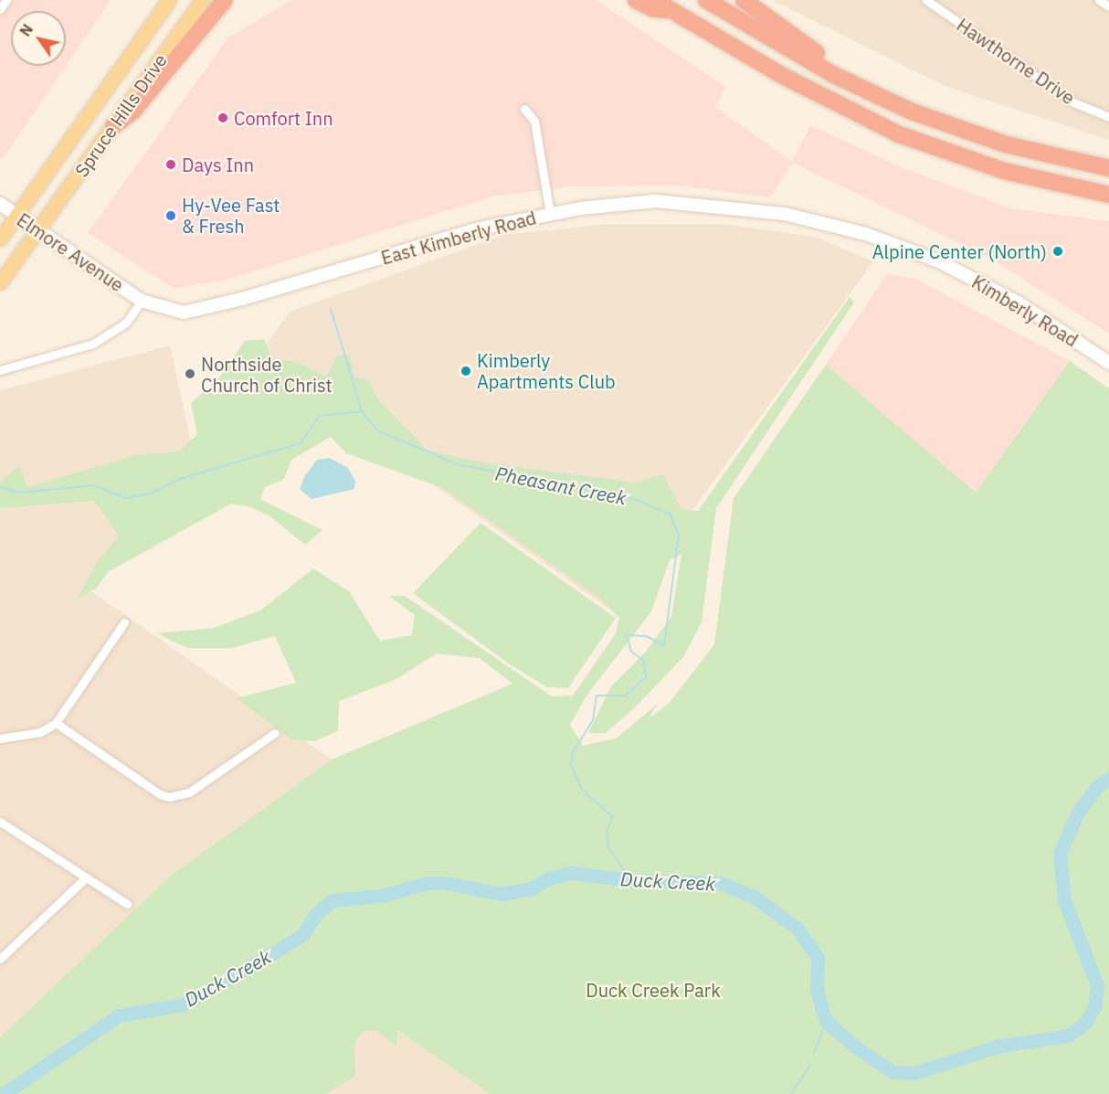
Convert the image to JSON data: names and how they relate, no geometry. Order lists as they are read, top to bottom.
{
  "streets": {
    "main road": [
      "Spruce Hills Drive",
      "East Kimberly Road",
      "Elmore Avenue",
      "Kimberly Road"
    ],
    "street": ["Hawthorne Drive"]
  },
  "crossings": [
    ["Spruce Hills Drive", "Elmore Avenue"],
    ["East Kimberly Road", "Elmore Avenue"],
    ["East Kimberly Road", "Kimberly Road"]
  ],
  "water": ["Pheasant Creek", "Duck Creek"],
  "parks": ["Duck Creek Park"],
  "places": [
    "Comfort Inn",
    "Days Inn",
    "Hy-Vee Fast & Fresh",
    "Alpine Center (North)",
    "Kimberly Apartments Club",
    "Northside Church of Christ"
  ],
  "north": "top left"
}
